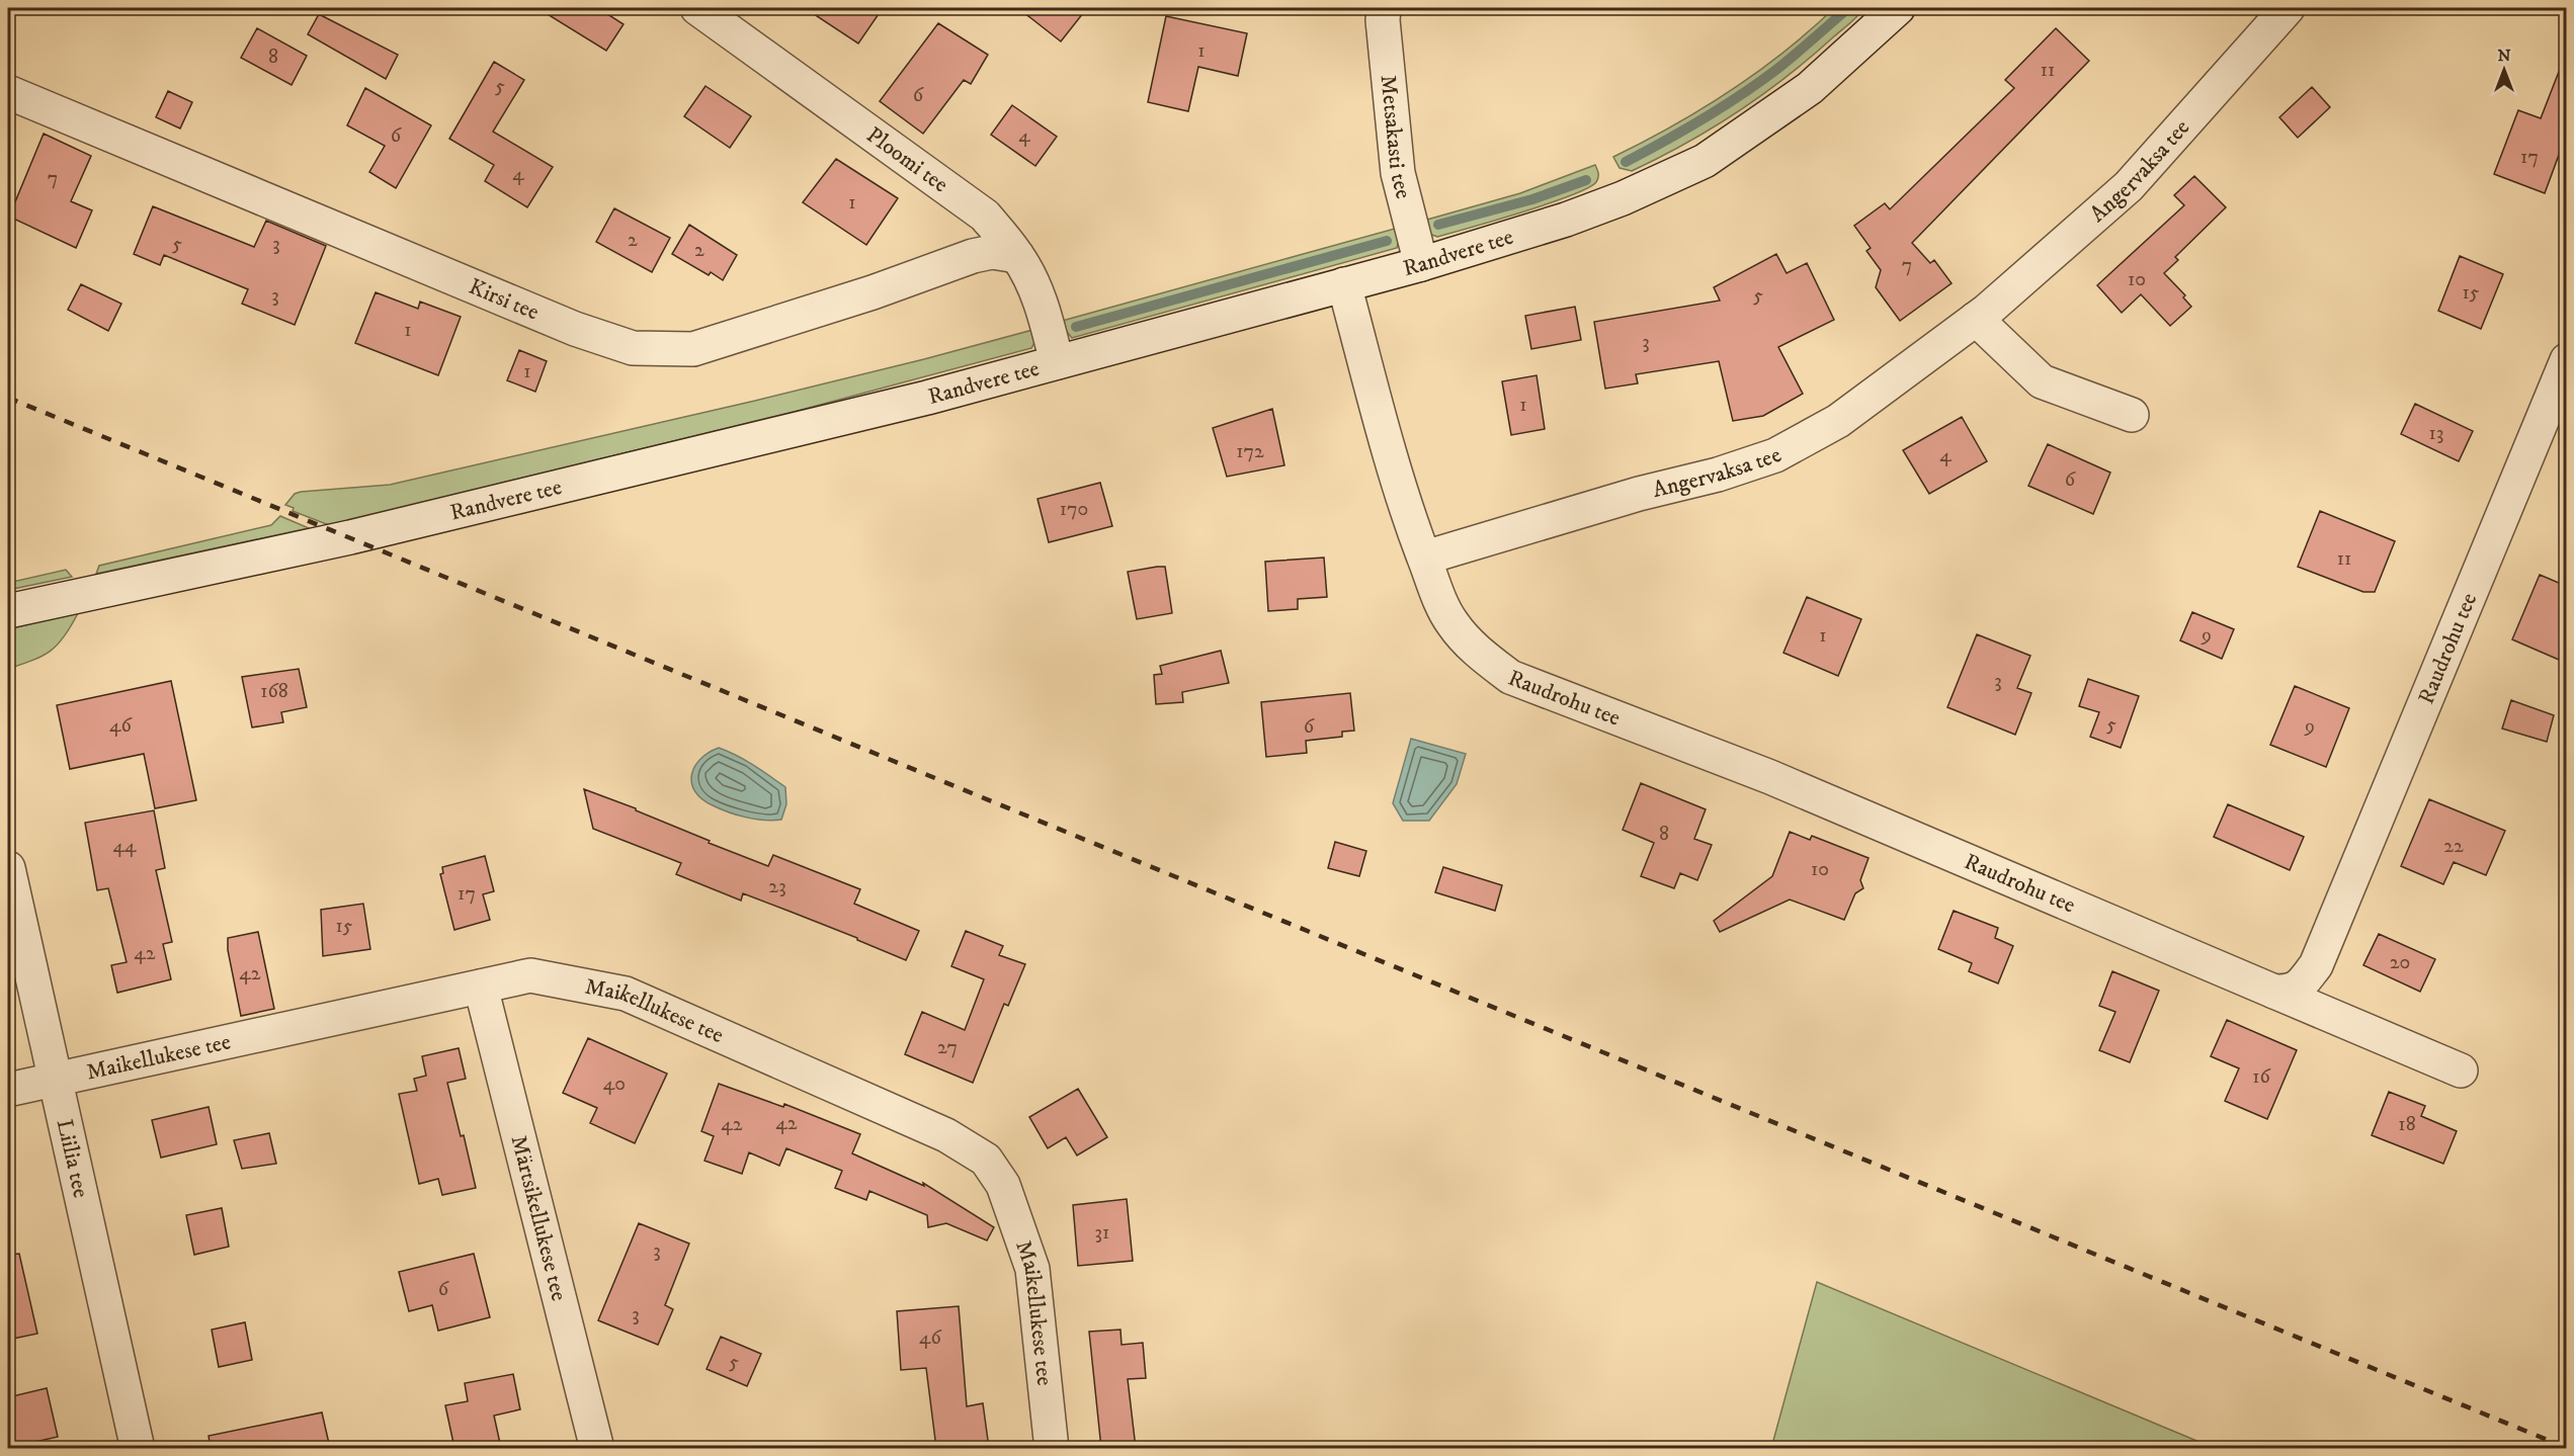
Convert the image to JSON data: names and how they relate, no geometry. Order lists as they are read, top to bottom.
{
  "streets": {
    "street": [
      "Metsakasti tee",
      "Ploomi tee",
      "Angervaksa tee",
      "Randvere tee",
      "Kirsi tee",
      "Raudrohu tee",
      "Maikellukese tee",
      "Liilia tee",
      "Märtsikellukese tee"
    ]
  },
  "crossings": [
    ["Metsakasti tee", "Randvere tee"],
    ["Ploomi tee", "Randvere tee"],
    ["Ploomi tee", "Kirsi tee"],
    ["Angervaksa tee", "Raudrohu tee"],
    ["Randvere tee", "Raudrohu tee"],
    ["Maikellukese tee", "Liilia tee"],
    ["Maikellukese tee", "Märtsikellukese tee"]
  ],
  "house_numbers": [
    "1",
    "8",
    "11",
    "5",
    "6",
    "6",
    "4",
    "17",
    "4",
    "7",
    "1",
    "2",
    "5",
    "3",
    "2",
    "7",
    "10",
    "15",
    "3",
    "5",
    "1",
    "3",
    "1",
    "1",
    "13",
    "172",
    "4",
    "6",
    "170",
    "11",
    "1",
    "9",
    "3",
    "168",
    "5",
    "46",
    "6",
    "9",
    "8",
    "44",
    "22",
    "10",
    "23",
    "17",
    "15",
    "42",
    "20",
    "42",
    "27",
    "16",
    "40",
    "42",
    "42",
    "18",
    "31",
    "3",
    "6",
    "3",
    "46",
    "5"
  ],
  "north": "top"
}
